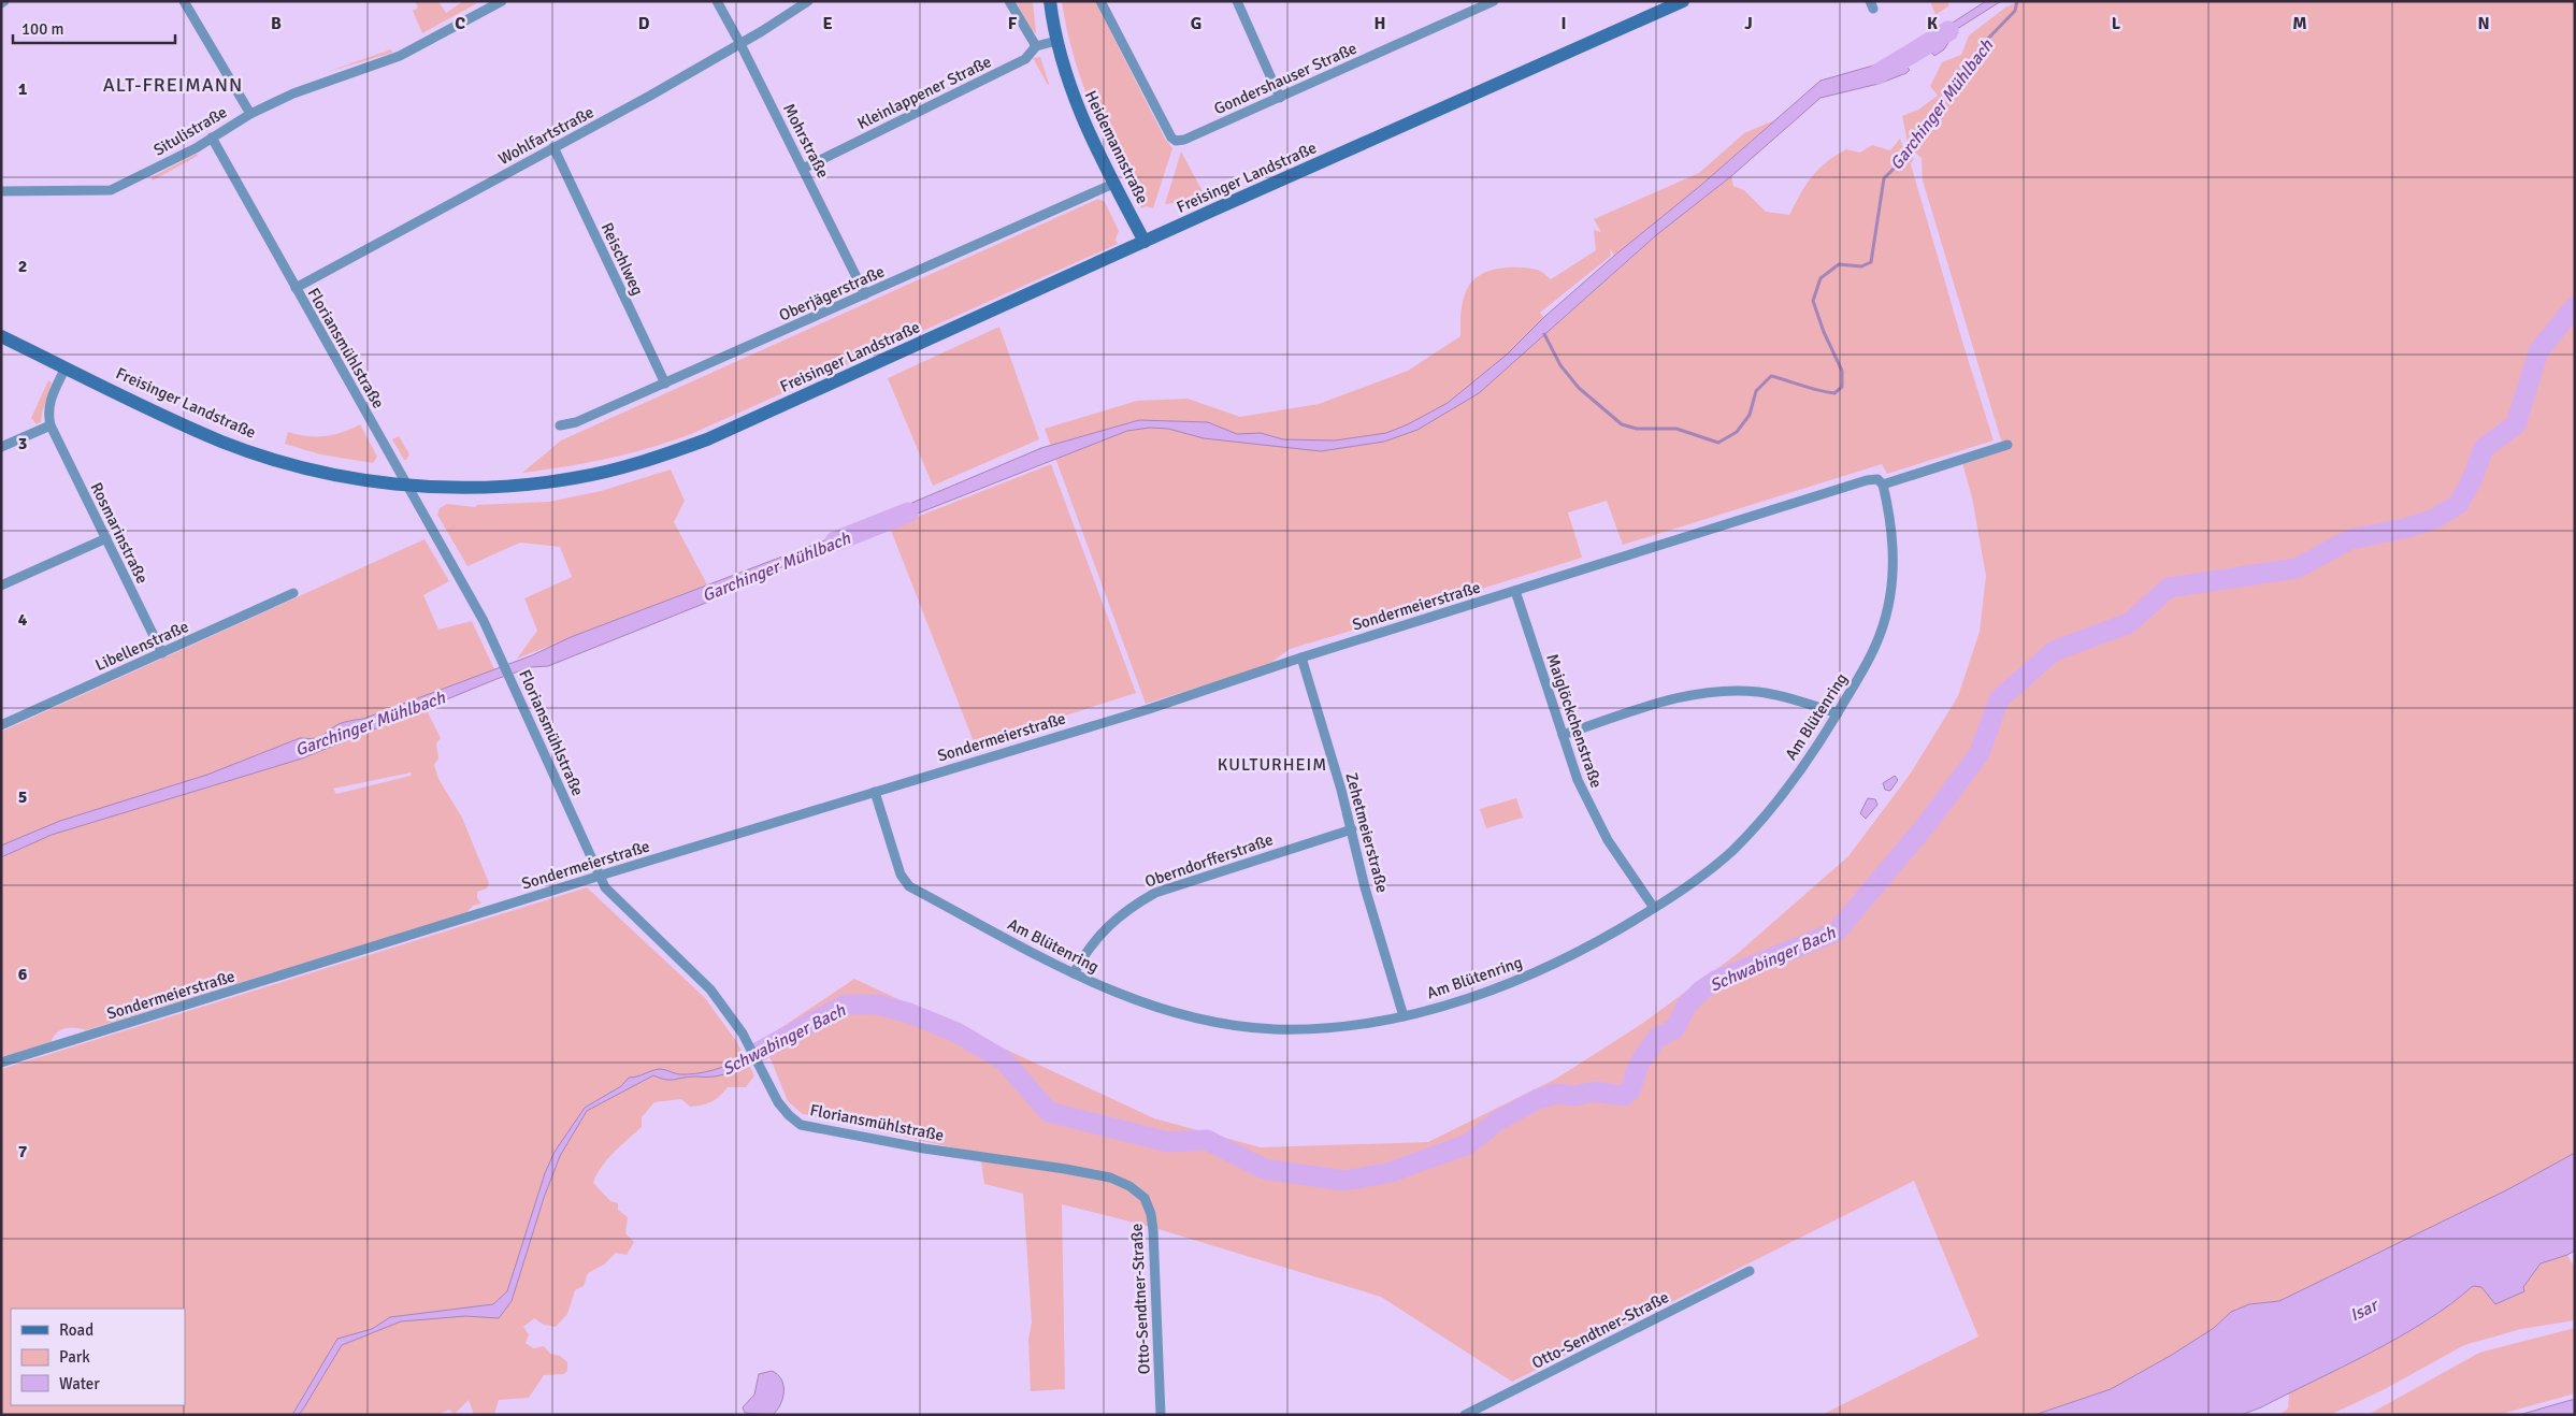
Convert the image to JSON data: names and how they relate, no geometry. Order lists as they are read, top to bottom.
{
  "streets": {
    "main road": ["Heidemannstraße", "Freisinger Landstraße"],
    "street": [
      "Gondershauser Straße",
      "Kleinlappener Straße",
      "Situlistraße",
      "Wohlfartstraße",
      "Mohrstraße",
      "Reischlweg",
      "Oberjägerstraße",
      "Floriansmühlstraße",
      "Rosmarinstraße",
      "Sondermeierstraße",
      "Libellenstraße",
      "Am Blütenring",
      "Maiglöckchenstraße",
      "Zehetmeierstraße",
      "Oberndorfferstraße",
      "Otto-Sendtner-Straße"
    ]
  },
  "crossings": [
    ["Kleinlappener Straße", "Mohrstraße"],
    ["Kleinlappener Straße", "Heidemannstraße"],
    ["Situlistraße", "Floriansmühlstraße"],
    ["Wohlfartstraße", "Mohrstraße"],
    ["Wohlfartstraße", "Reischlweg"],
    ["Wohlfartstraße", "Floriansmühlstraße"],
    ["Mohrstraße", "Oberjägerstraße"],
    ["Heidemannstraße", "Freisinger Landstraße"],
    ["Heidemannstraße", "Oberjägerstraße"],
    ["Freisinger Landstraße", "Floriansmühlstraße"],
    ["Reischlweg", "Oberjägerstraße"],
    ["Floriansmühlstraße", "Sondermeierstraße"],
    ["Floriansmühlstraße", "Otto-Sendtner-Straße"],
    ["Rosmarinstraße", "Libellenstraße"],
    ["Sondermeierstraße", "Am Blütenring"],
    ["Sondermeierstraße", "Maiglöckchenstraße"],
    ["Sondermeierstraße", "Zehetmeierstraße"],
    ["Am Blütenring", "Maiglöckchenstraße"],
    ["Am Blütenring", "Zehetmeierstraße"],
    ["Am Blütenring", "Oberndorfferstraße"],
    ["Zehetmeierstraße", "Oberndorfferstraße"]
  ],
  "districts": ["ALT-FREIMANN", "KULTURHEIM"],
  "water": ["Garchinger Mühlbach", "Schwabinger Bach", "Isar"],
  "legend": ["Road", "Park", "Water"],
  "scale_bar": "100 m",
  "grid": {
    "columns": [
      "B",
      "C",
      "D",
      "E",
      "F",
      "G",
      "H",
      "I",
      "J",
      "K",
      "L",
      "M",
      "N"
    ],
    "rows": [
      "1",
      "2",
      "3",
      "4",
      "5",
      "6",
      "7"
    ]
  }
}
